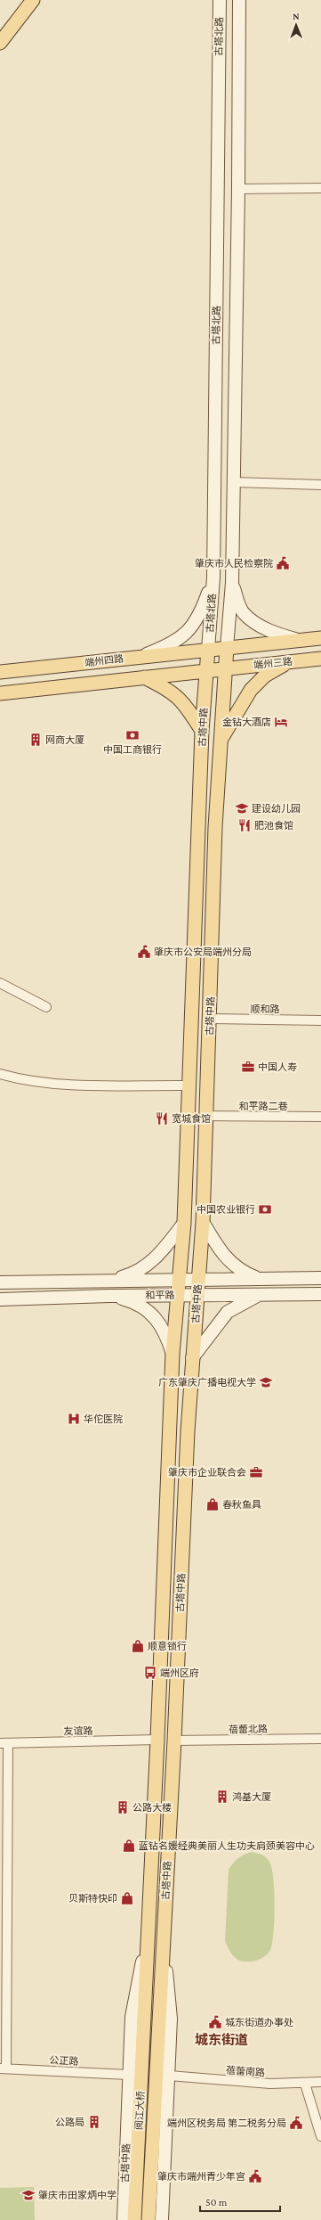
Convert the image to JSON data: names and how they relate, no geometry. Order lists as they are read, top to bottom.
{
  "streets": {
    "main road": [
      "古塔北路",
      "端州四路",
      "端州三路",
      "古塔中路",
      "和平路",
      "阅江大桥"
    ],
    "street": [
      "顺和路",
      "和平路二巷",
      "蓓蕾北路",
      "友谊路",
      "公正路",
      "蓓蕾南路"
    ]
  },
  "crossings": [
    ["古塔北路", "端州四路"],
    ["古塔北路", "端州三路"],
    ["古塔北路", "古塔中路"],
    ["端州四路", "端州三路"],
    ["端州四路", "古塔中路"],
    ["端州三路", "古塔中路"],
    ["古塔中路", "顺和路"],
    ["古塔中路", "和平路二巷"],
    ["古塔中路", "和平路"],
    ["古塔中路", "蓓蕾北路"],
    ["古塔中路", "友谊路"],
    ["古塔中路", "公正路"],
    ["古塔中路", "蓓蕾南路"],
    ["古塔中路", "阅江大桥"]
  ],
  "districts": ["城东街道"],
  "places": {
    "public building": [
      "肇庆市人民检察院",
      "肇庆市公安局端州分局",
      "城东街道办事处",
      "端州区税务局 第二税务分局",
      "肇庆市端州青少年宫"
    ],
    "hotel": ["金钻大酒店"],
    "bank": ["中国工商银行", "中国农业银行"],
    "building": [
      "网商大厦",
      "鸿基大厦",
      "公路大楼",
      "公路局"
    ],
    "school or university": ["建设幼儿园", "广东肇庆广播电视大学", "肇庆市田家炳中学"],
    "restaurant": ["肥池食馆", "宽城食馆"],
    "office": ["中国人寿", "肇庆市企业联合会"],
    "hospital": ["华佗医院"],
    "shop": [
      "春秋鱼具",
      "顺意锁行",
      "蓝钻名媛经典美丽人生功夫肩颈美容中心",
      "贝斯特快印"
    ],
    "bus stop": ["端州区府"]
  },
  "scale_bar": "50 m",
  "north": "top"
}
